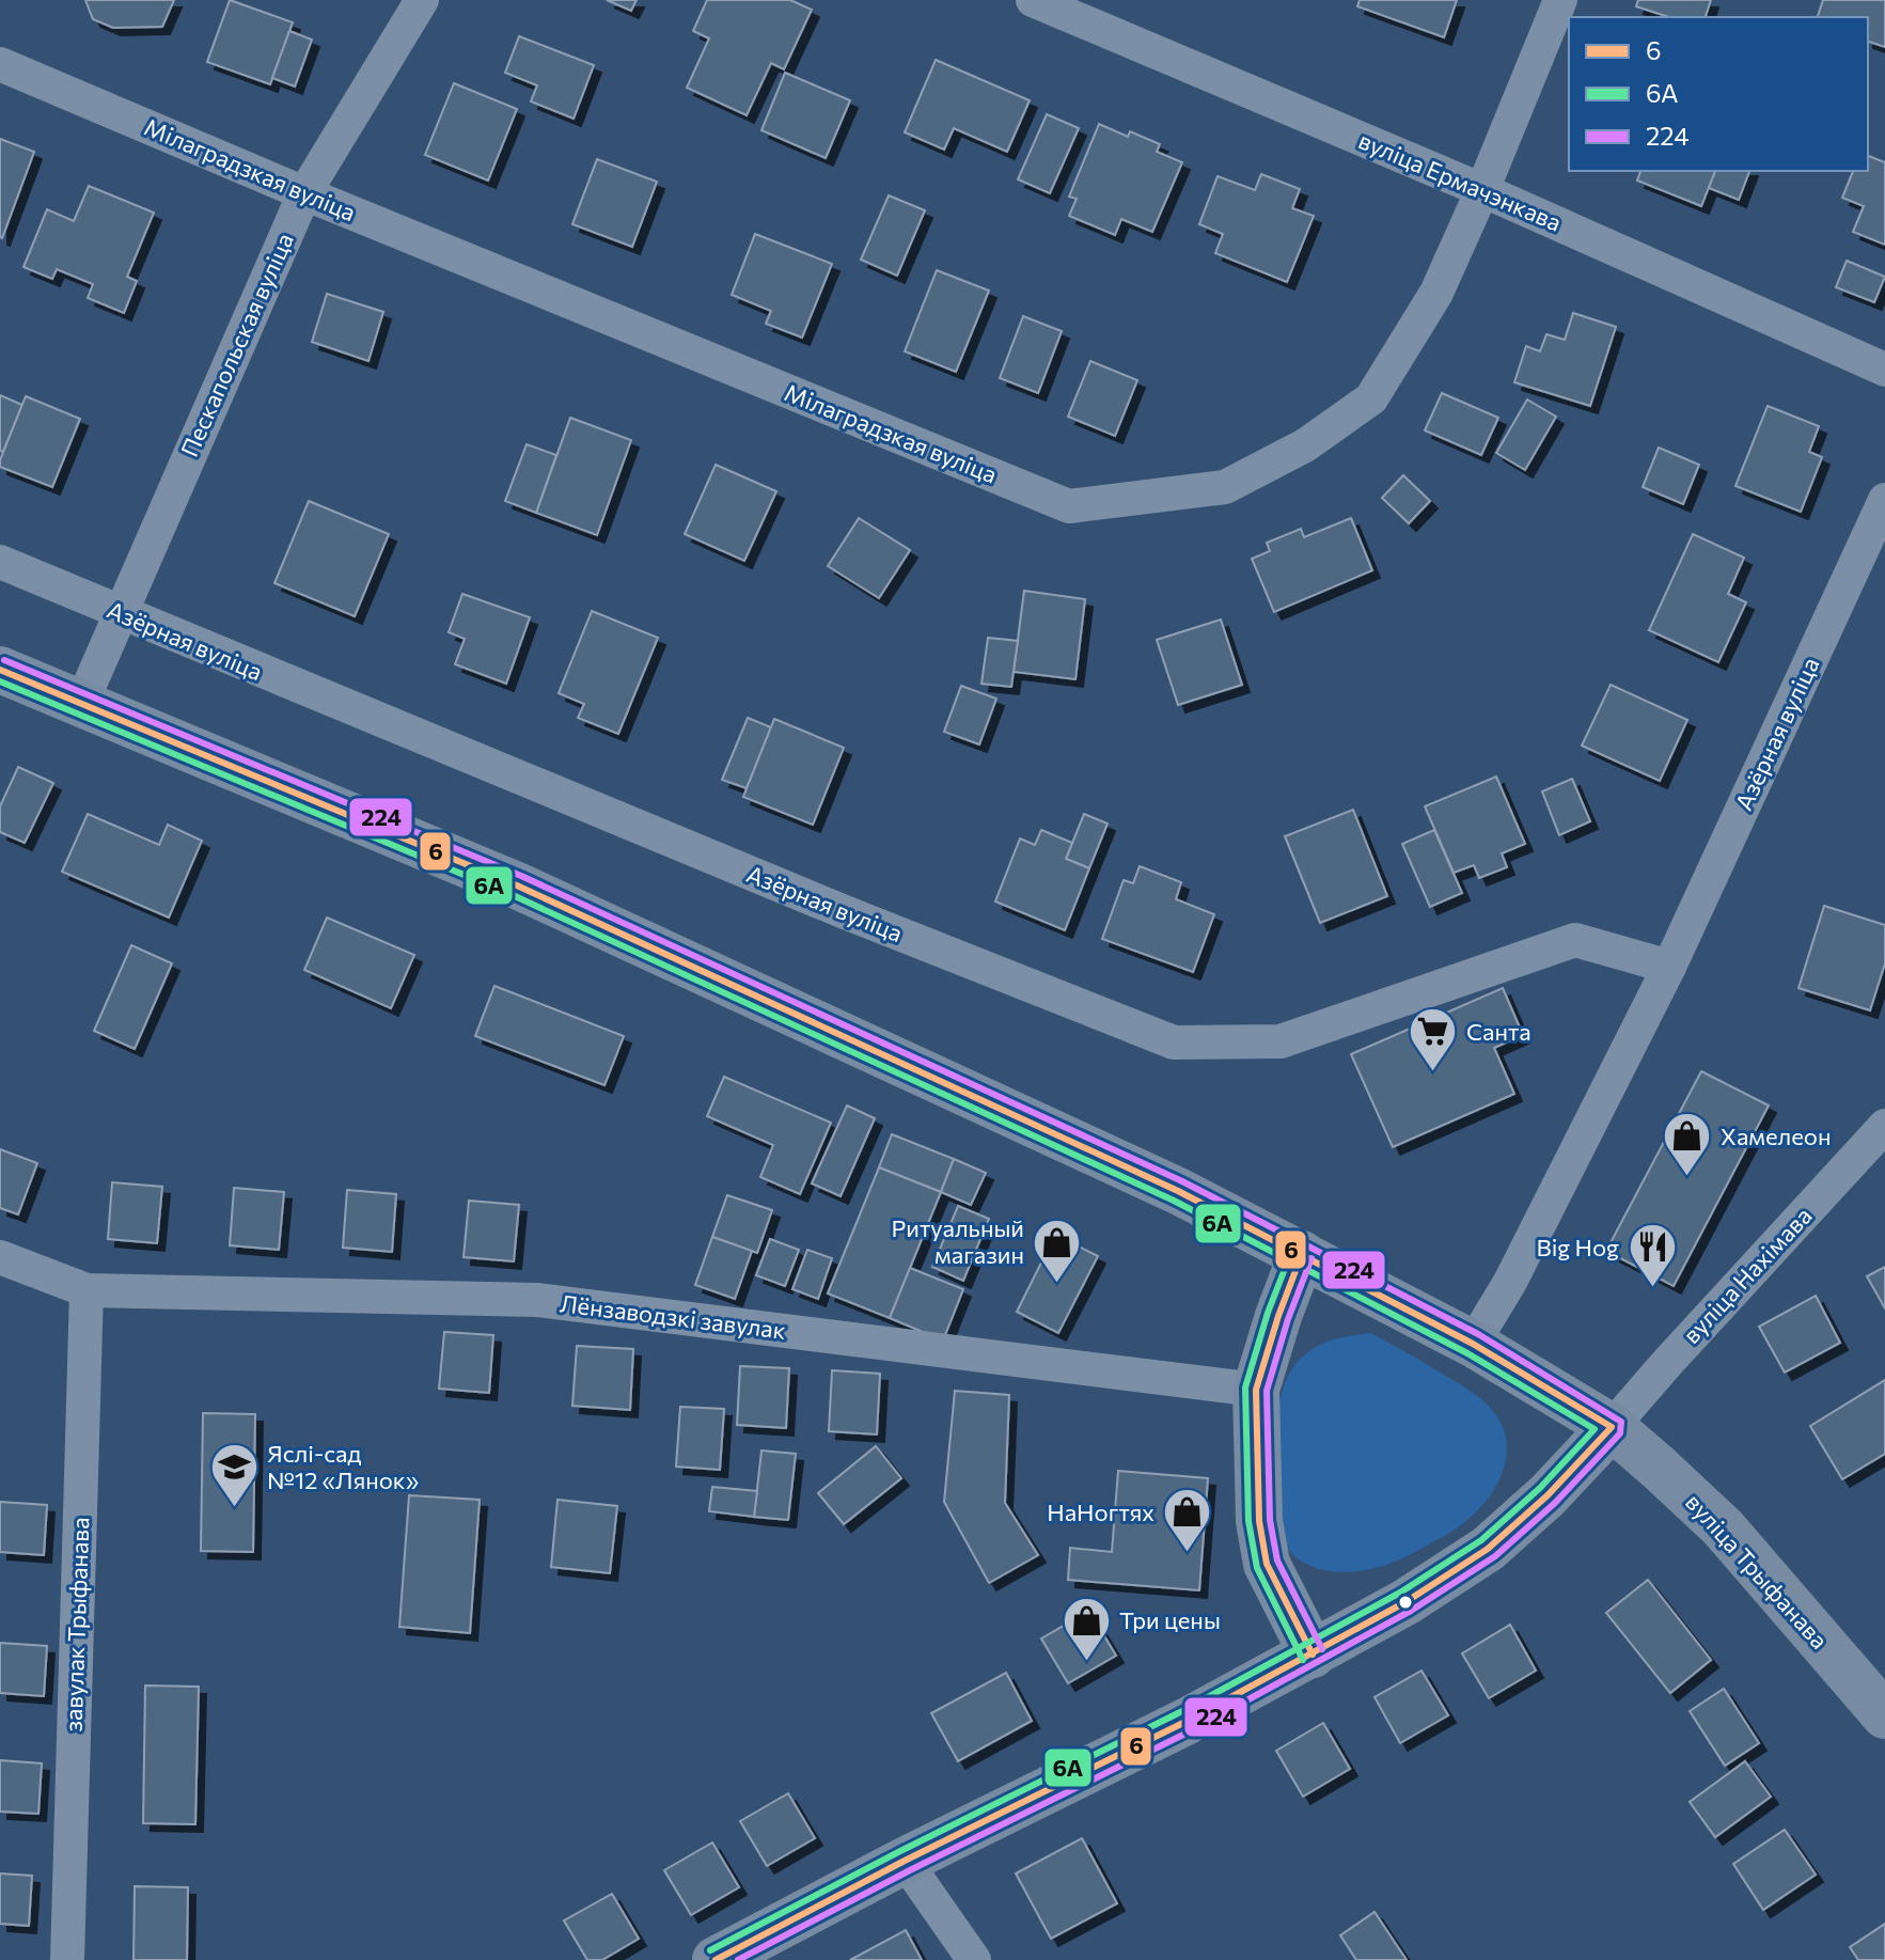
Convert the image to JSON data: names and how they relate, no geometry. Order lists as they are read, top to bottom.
{
  "streets": {
    "street": [
      "Мілаградзкая вуліца",
      "вуліца Ермачэнкава",
      "Пескапольская вуліца",
      "Азёрная вуліца",
      "вуліца Нахімава",
      "Лёнзаводзкі завулак",
      "вуліца Трыфанава",
      "завулак Трыфанава"
    ]
  },
  "crossings": [
    ["Мілаградзкая вуліца", "вуліца Ермачэнкава"],
    ["Мілаградзкая вуліца", "Пескапольская вуліца"],
    ["Пескапольская вуліца", "Азёрная вуліца"],
    ["Пескапольская вуліца", "вуліца Трыфанава"],
    ["Азёрная вуліца", "вуліца Трыфанава"],
    ["вуліца Нахімава", "вуліца Трыфанава"],
    ["Лёнзаводзкі завулак", "завулак Трыфанава"]
  ],
  "places": {
    "supermarket": ["Санта"],
    "shop": [
      "Хамелеон",
      "Ритуальный магазин",
      "НаНогтях",
      "Три цены"
    ],
    "restaurant": ["Big Hog"],
    "school or university": ["Яслі-сад №12 «Лянок»"]
  },
  "lines": ["transit line 224", "transit line 6", "transit line 6А"],
  "legend": ["6", "6А", "224"]
}
